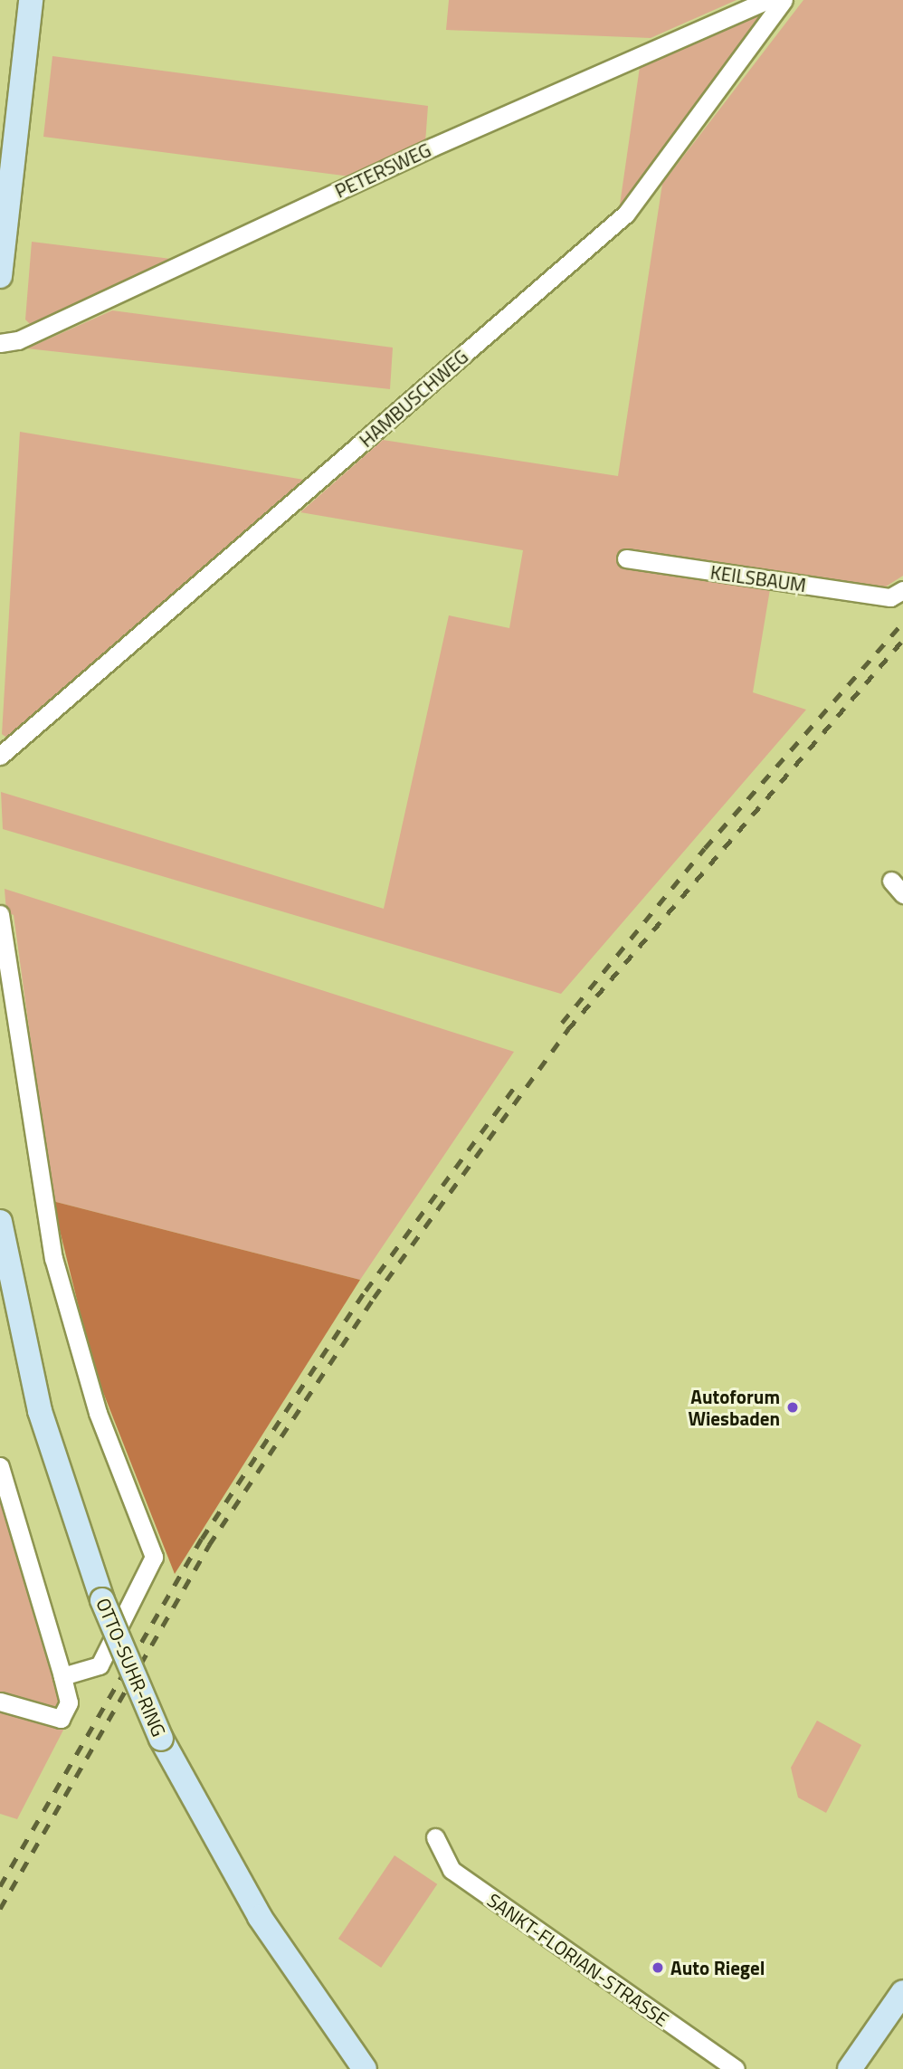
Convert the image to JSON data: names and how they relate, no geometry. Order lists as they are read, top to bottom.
{
  "streets": {
    "street": [
      "PETERSWEG",
      "HAMBUSCHWEG",
      "KEILSBAUM",
      "OTTO-SUHR-RING",
      "SANKT-FLORIAN-STRASSE"
    ]
  },
  "places": ["Autoforum Wiesbaden", "Auto Riegel"]
}
